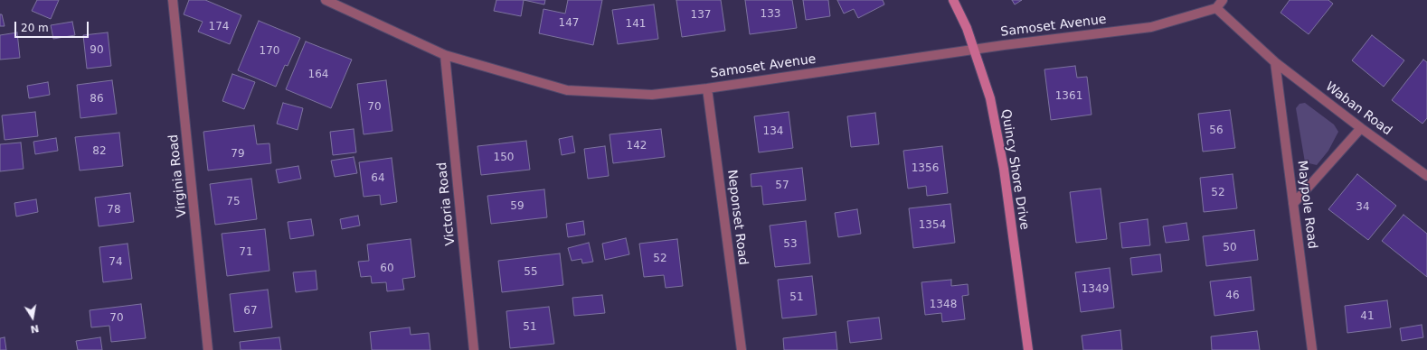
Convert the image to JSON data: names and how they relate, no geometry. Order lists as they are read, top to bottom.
{
  "streets": {
    "main road": ["Quincy Shore Drive"],
    "street": [
      "Samoset Avenue",
      "Waban Road",
      "Virginia Road",
      "Victoria Road",
      "Maypole Road",
      "Neponset Road"
    ]
  },
  "crossings": [
    ["Samoset Avenue", "Quincy Shore Drive"],
    ["Samoset Avenue", "Victoria Road"],
    ["Samoset Avenue", "Neponset Road"],
    ["Waban Road", "Maypole Road"]
  ],
  "house_numbers": [
    "133",
    "137",
    "147",
    "141",
    "174",
    "90",
    "170",
    "164",
    "1361",
    "86",
    "70",
    "56",
    "134",
    "142",
    "82",
    "79",
    "150",
    "1356",
    "64",
    "57",
    "52",
    "75",
    "59",
    "34",
    "78",
    "1354",
    "53",
    "50",
    "71",
    "52",
    "74",
    "60",
    "55",
    "1349",
    "46",
    "51",
    "1348",
    "67",
    "41",
    "70",
    "51"
  ],
  "scale_bar": "20 m",
  "north": "bottom"
}
